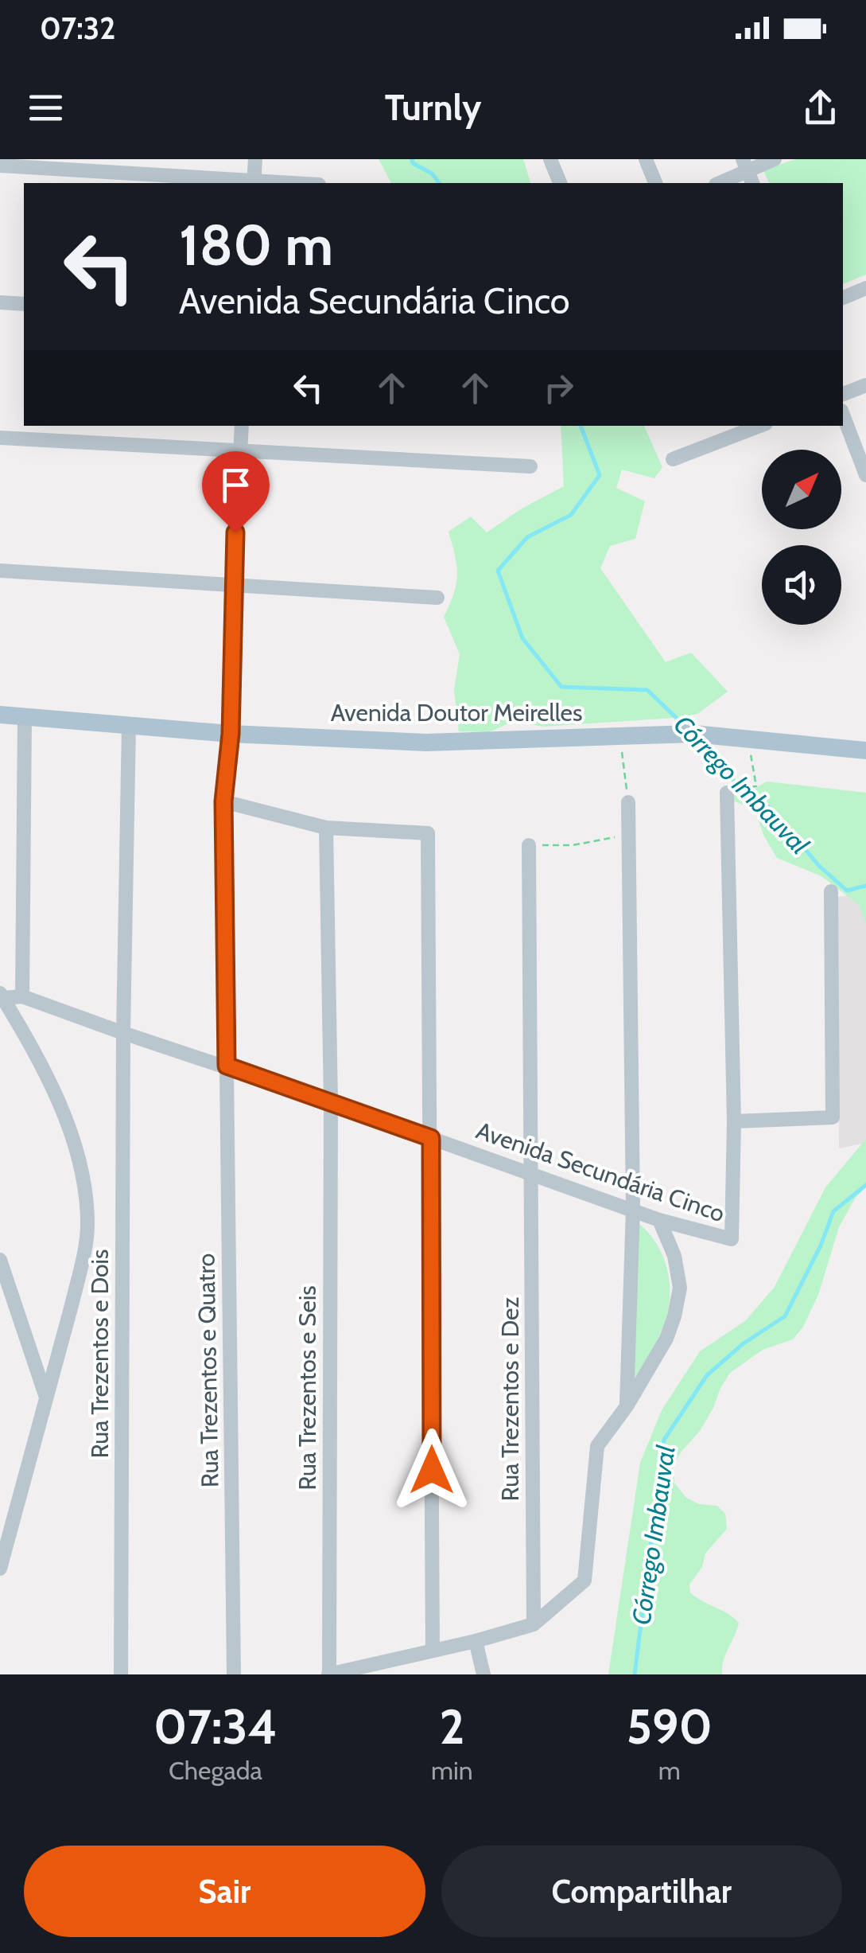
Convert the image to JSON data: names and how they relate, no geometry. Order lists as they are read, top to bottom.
{
  "streets": {
    "main road": ["Avenida Doutor Meirelles"],
    "street": [
      "Avenida Secundária Cinco",
      "Rua Trezentos e Dois",
      "Rua Trezentos e Quatro",
      "Rua Trezentos e Seis",
      "Rua Trezentos e Dez"
    ]
  },
  "crossings": [
    ["Avenida Doutor Meirelles", "Rua Trezentos e Dois"],
    ["Avenida Doutor Meirelles", "Rua Trezentos e Quatro"],
    ["Avenida Secundária Cinco", "Rua Trezentos e Dois"],
    ["Avenida Secundária Cinco", "Rua Trezentos e Quatro"],
    ["Avenida Secundária Cinco", "Rua Trezentos e Seis"],
    ["Avenida Secundária Cinco", "Rua Trezentos e Dez"]
  ],
  "water": ["Córrego Imbauval"],
  "north": "top right",
  "page": {
    "status": "07:32",
    "header": "Turnly",
    "turn": ["180 m", "Avenida Secundária Cinco"],
    "eta": [
      "07:34",
      "Chegada",
      "2",
      "min",
      "590",
      "m"
    ],
    "buttons": ["Sair", "Compartilhar"]
  }
}
